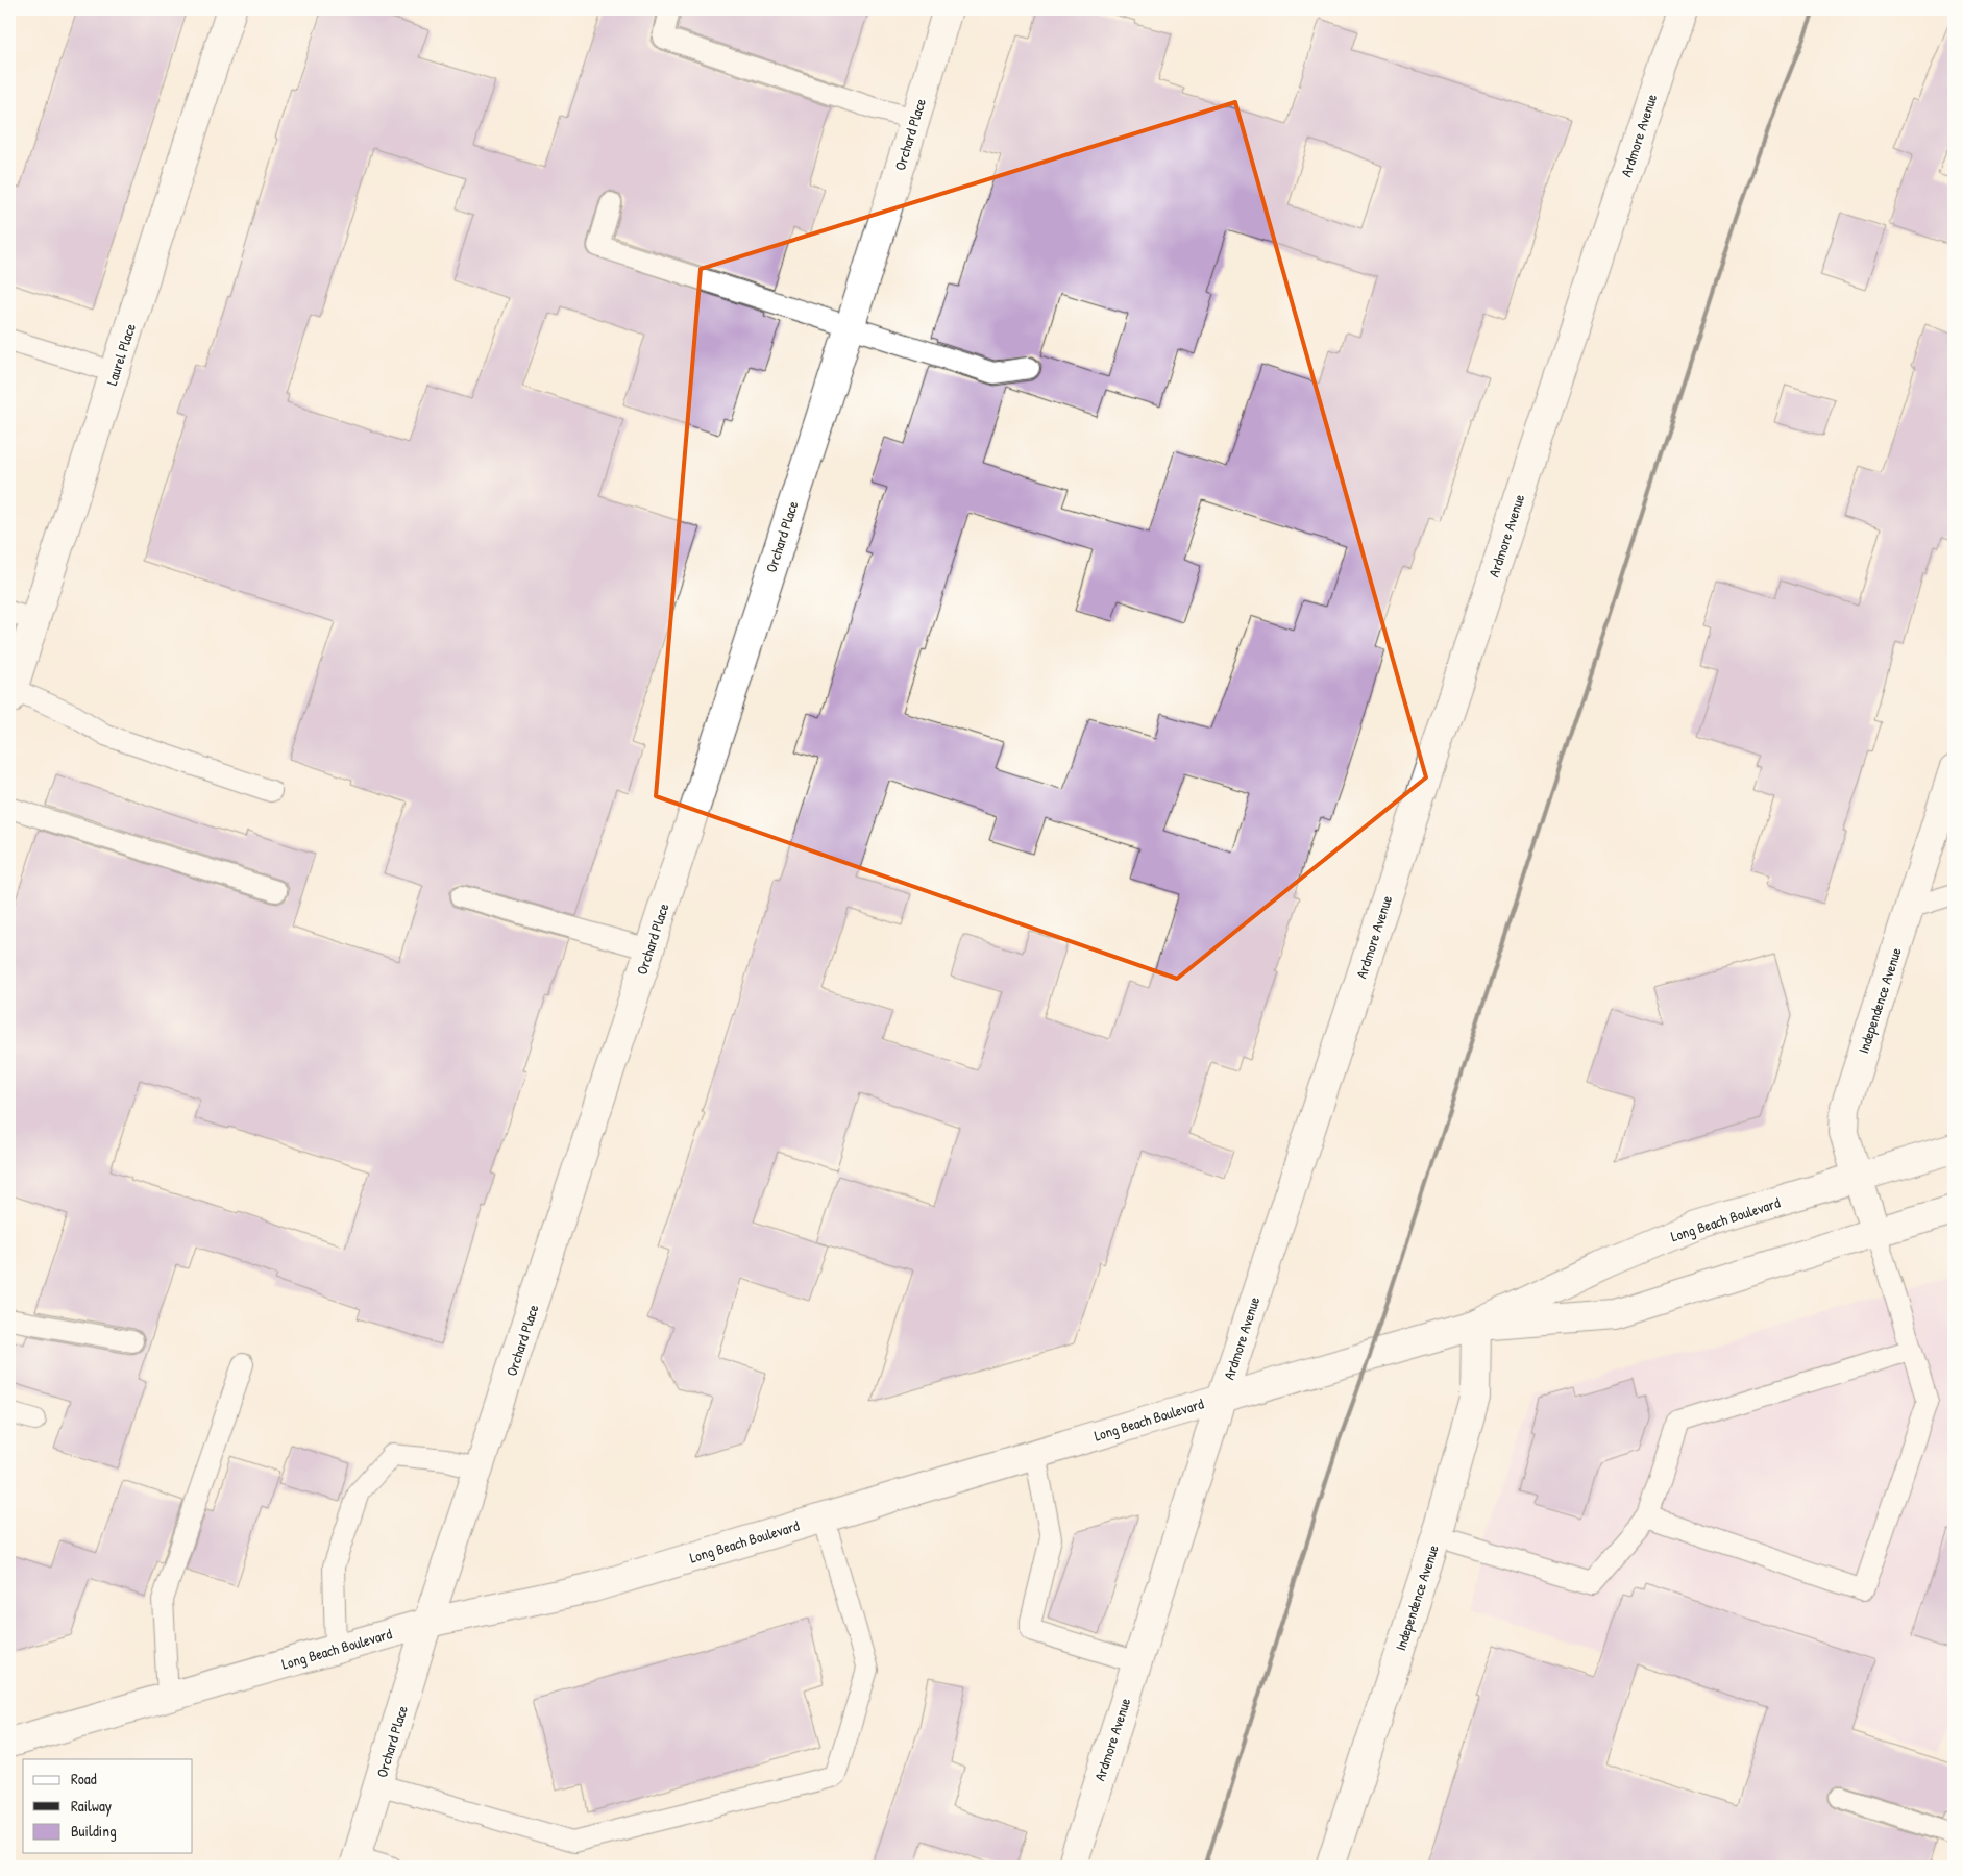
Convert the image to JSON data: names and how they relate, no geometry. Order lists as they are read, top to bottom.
{
  "streets": {
    "street": [
      "Orchard Place",
      "Ardmore Avenue",
      "Laurel Place",
      "Independence Avenue",
      "Long Beach Boulevard"
    ]
  },
  "crossings": [
    ["Orchard Place", "Long Beach Boulevard"],
    ["Ardmore Avenue", "Long Beach Boulevard"],
    ["Independence Avenue", "Long Beach Boulevard"]
  ],
  "legend": ["Road", "Railway", "Building"]
}
